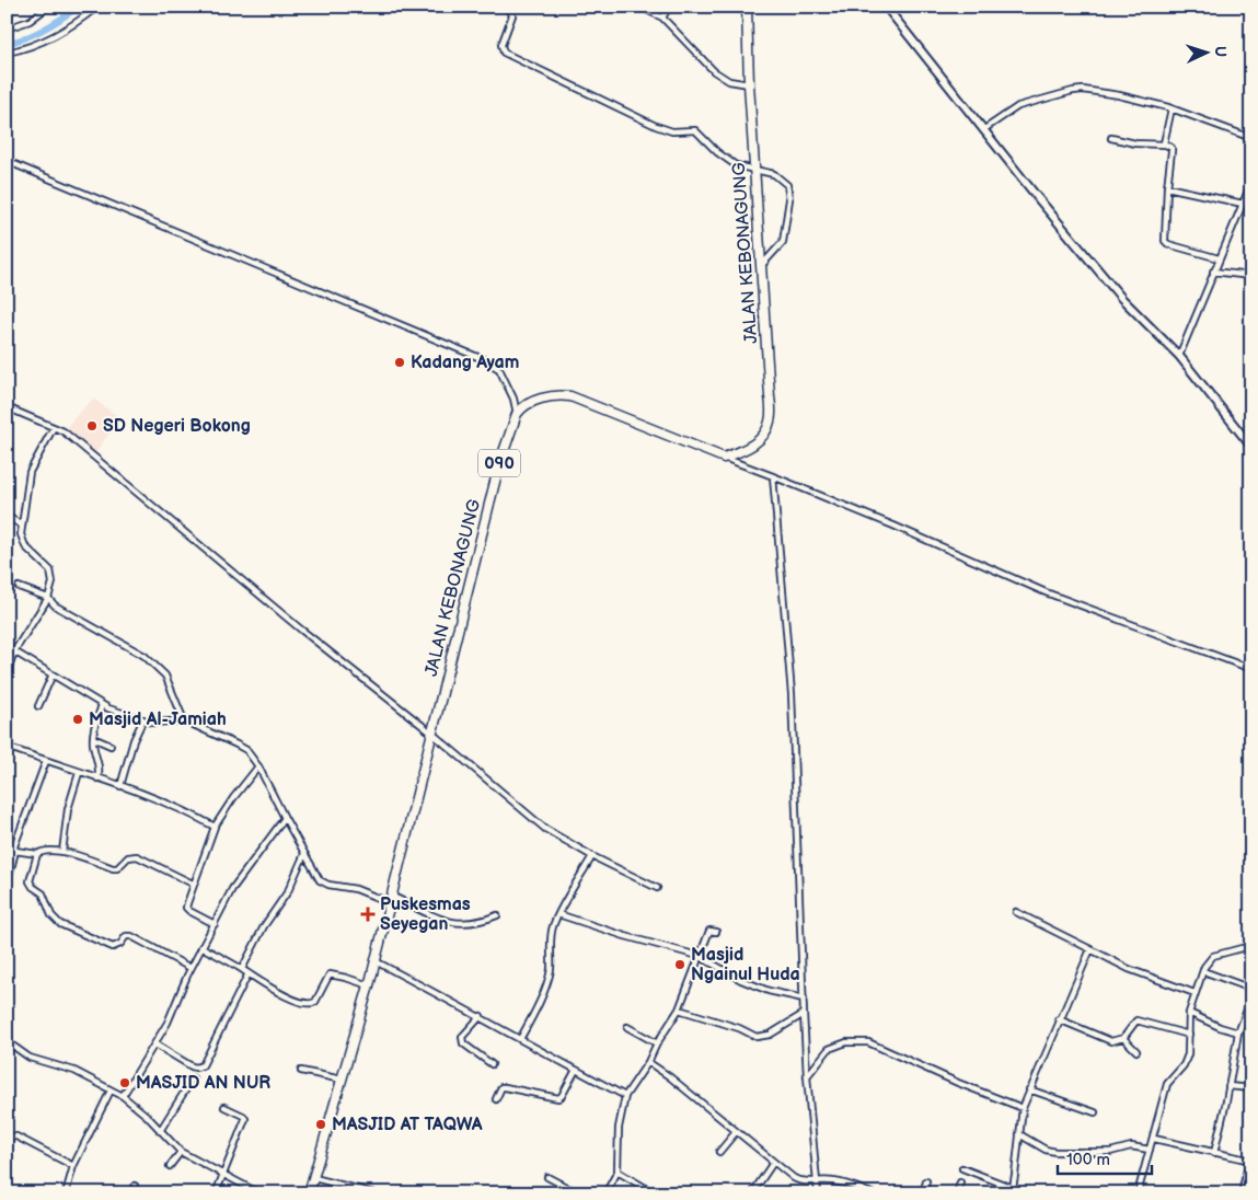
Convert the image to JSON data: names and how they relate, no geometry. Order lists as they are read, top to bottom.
{
  "streets": {
    "main road": ["JALAN KEBONAGUNG", "090"]
  },
  "places": {
    "other": [
      "Kadang Ayam",
      "SD Negeri Bokong",
      "Masjid Al-Jamiah",
      "Masjid Ngainul Huda",
      "MASJID AN NUR",
      "MASJID AT TAQWA"
    ],
    "health": ["Puskesmas Seyegan"]
  },
  "scale_bar": "100 m",
  "north": "right"
}
